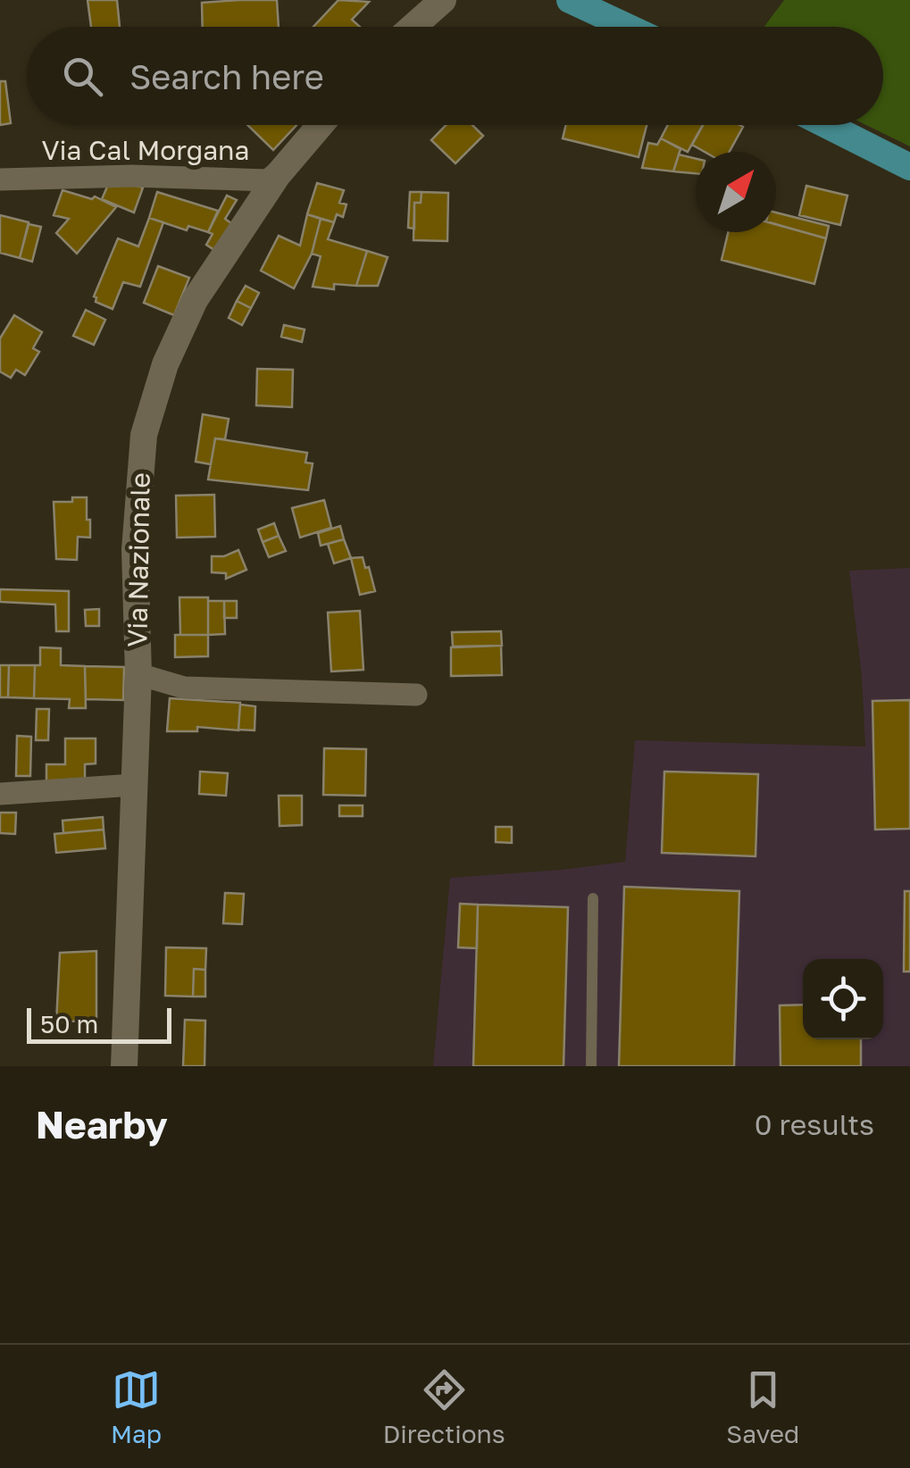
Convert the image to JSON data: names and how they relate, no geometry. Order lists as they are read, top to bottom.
{
  "streets": {
    "street": ["Via Cal Morgana", "Via Nazionale"]
  },
  "crossings": [
    ["Via Cal Morgana", "Via Nazionale"]
  ],
  "scale_bar": "50 m",
  "north": "top right",
  "page": {
    "search": "Search here",
    "scale": "50 m",
    "heading": ["Nearby", "0 results"],
    "nav": ["Map", "Directions", "Saved"]
  }
}
